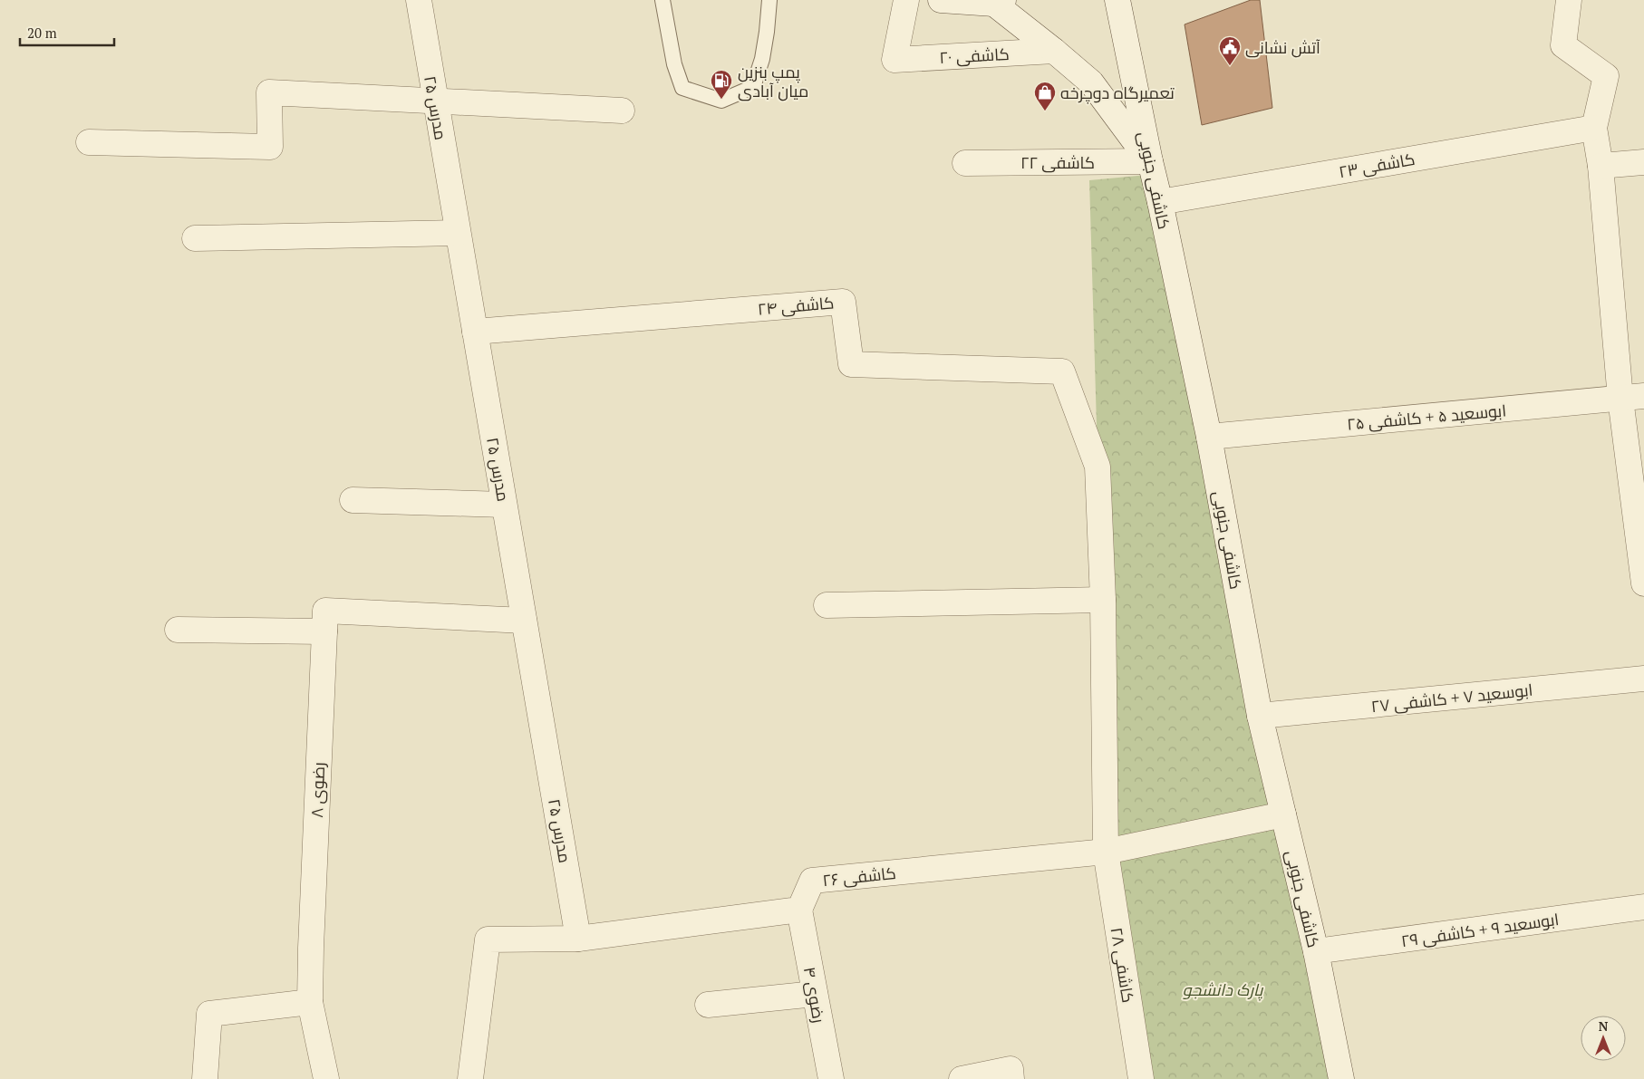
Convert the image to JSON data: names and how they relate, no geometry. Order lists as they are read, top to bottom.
{
  "streets": {
    "street": [
      "کاشفی ۲۰",
      "مدرس ۲۵",
      "کاشفی ۲۲",
      "کاشفی ۲۳",
      "کاشفی جنوبی",
      "کاشفی ۲۴",
      "ابوسعید ۵ + کاشفی ۲۵",
      "ابوسعید ۷ + کاشفی ۲۷",
      "رضوی ۸",
      "کاشفی ۲۶",
      "ابوسعید ۹ + کاشفی ۲۹",
      "کاشفی ۲۸",
      "رضوی ۴"
    ]
  },
  "crossings": [
    ["مدرس ۲۵", "کاشفی ۲۴"],
    ["مدرس ۲۵", "رضوی ۸"],
    ["کاشفی ۲۲", "کاشفی جنوبی"],
    ["کاشفی ۲۳", "کاشفی جنوبی"],
    ["کاشفی جنوبی", "ابوسعید ۵ + کاشفی ۲۵"],
    ["کاشفی جنوبی", "ابوسعید ۷ + کاشفی ۲۷"],
    ["کاشفی جنوبی", "ابوسعید ۹ + کاشفی ۲۹"],
    ["کاشفی ۲۴", "کاشفی ۲۸"],
    ["کاشفی ۲۶", "کاشفی ۲۸"],
    ["کاشفی ۲۶", "رضوی ۴"]
  ],
  "parks": ["پارک دانشجو"],
  "places": {
    "public building": ["آتش نشانی"],
    "fuel station": ["پمپ بنزین میان آبادی"],
    "shop": ["تعمیرگاه دوچرخه"]
  },
  "scale_bar": "20 m",
  "north": "top"
}
